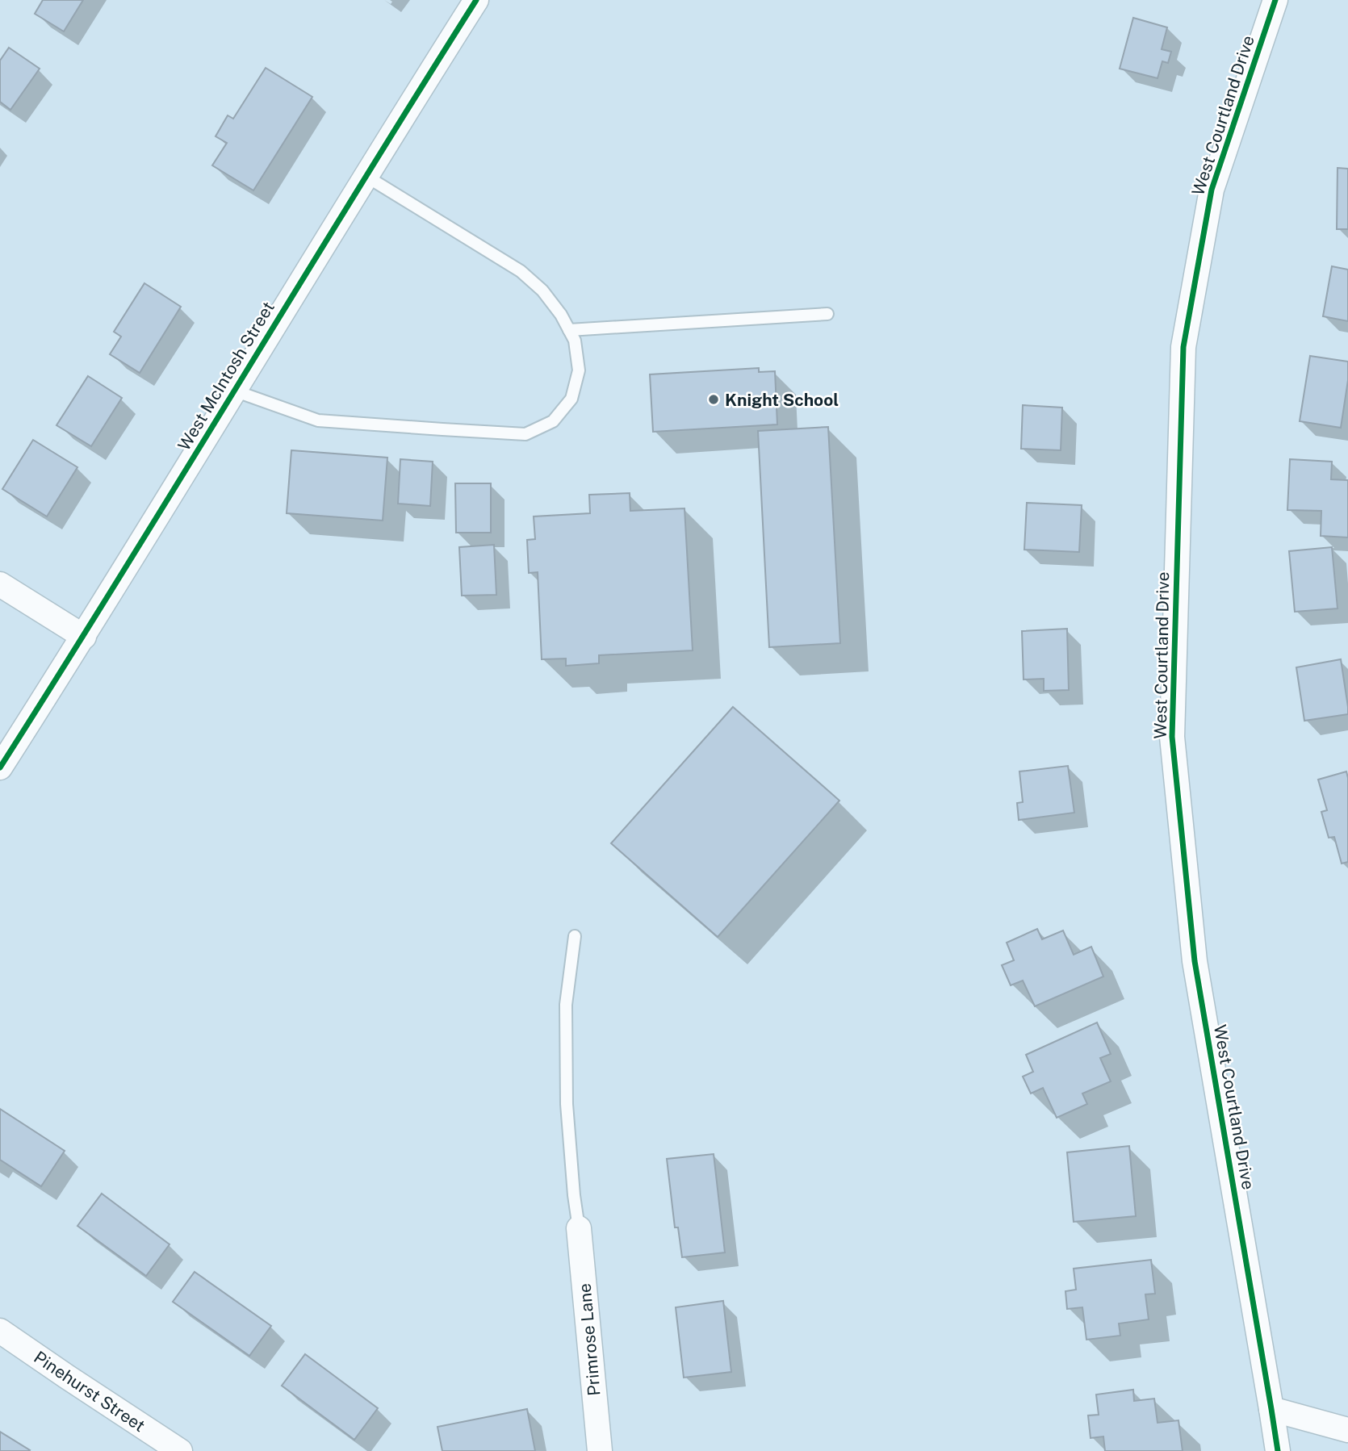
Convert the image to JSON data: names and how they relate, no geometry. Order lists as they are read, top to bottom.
{
  "streets": {
    "street": [
      "West Courtland Drive",
      "West McIntosh Street",
      "Primrose Lane",
      "Pinehurst Street"
    ]
  },
  "places": ["Knight School"]
}
